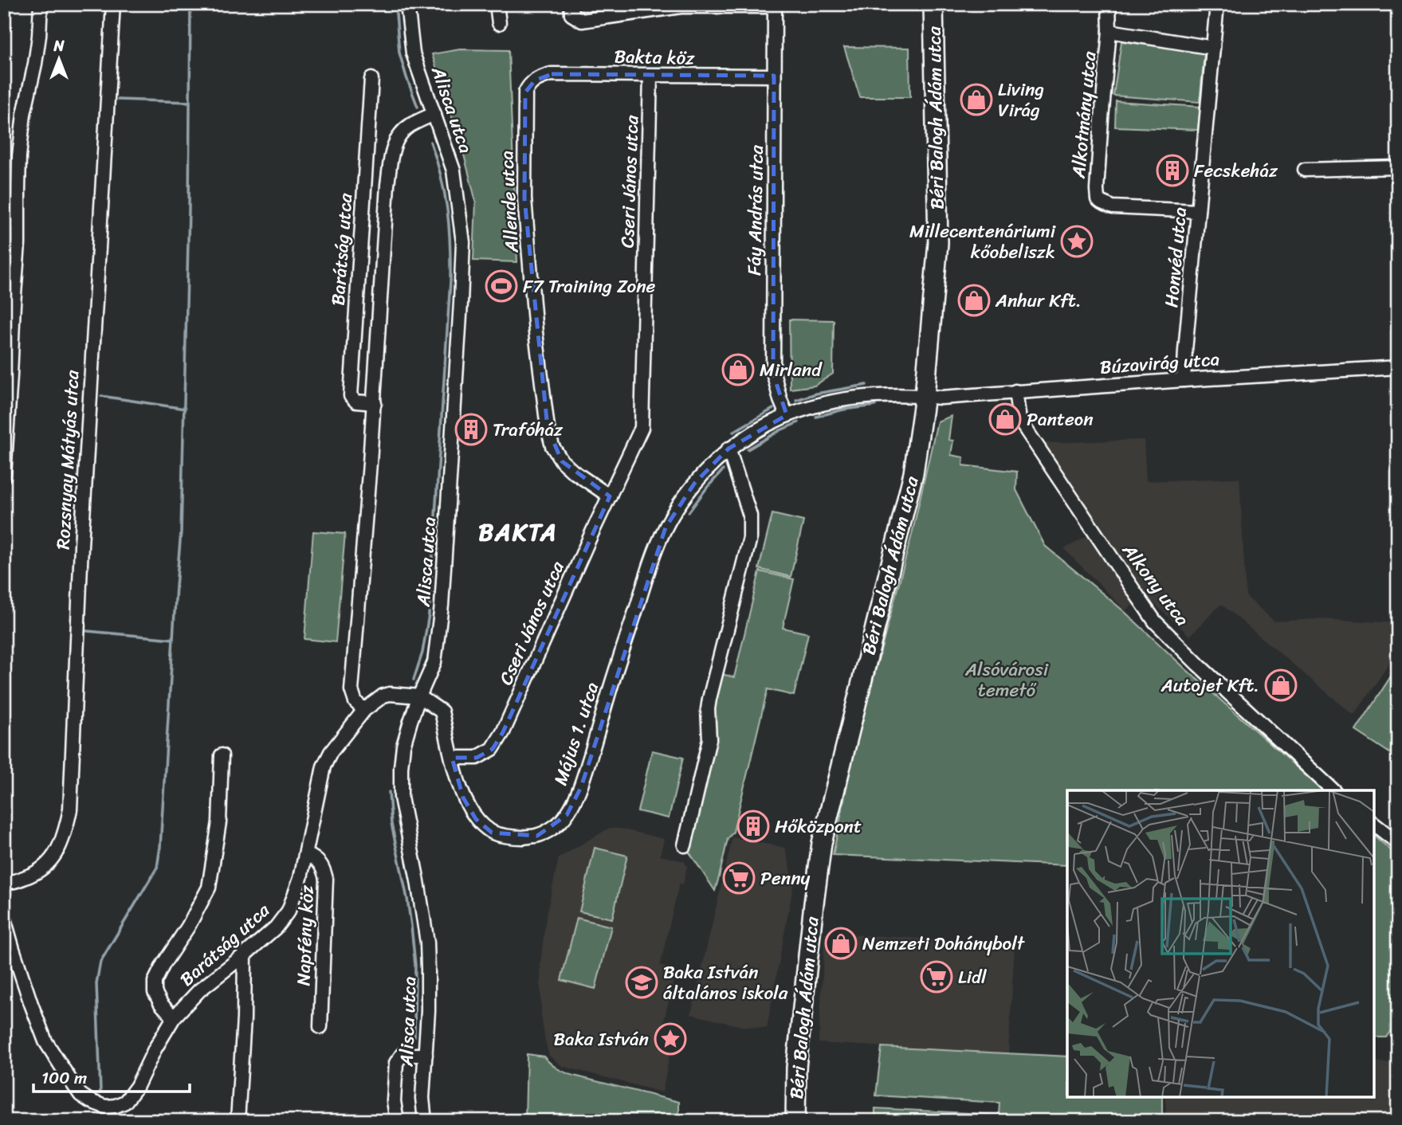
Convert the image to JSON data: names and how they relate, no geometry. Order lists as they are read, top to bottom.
{
  "streets": {
    "street": [
      "Bakta köz",
      "Alisca utca",
      "Alkotmány utca",
      "Béri Balogh Ádám utca",
      "Cseri János utca",
      "Allende utca",
      "Fáy András utca",
      "Barátság utca",
      "Honvéd utca",
      "Búzavirág utca",
      "Rozsnyay Mátyás utca",
      "Alkony utca",
      "Május 1. utca",
      "Napfény köz"
    ]
  },
  "crossings": [
    ["Bakta köz", "Cseri János utca"],
    ["Bakta köz", "Allende utca"],
    ["Bakta köz", "Fáy András utca"],
    ["Alisca utca", "Barátság utca"],
    ["Alisca utca", "Május 1. utca"],
    ["Alkotmány utca", "Honvéd utca"],
    ["Béri Balogh Ádám utca", "Búzavirág utca"],
    ["Béri Balogh Ádám utca", "Május 1. utca"],
    ["Cseri János utca", "Allende utca"],
    ["Cseri János utca", "Május 1. utca"],
    ["Fáy András utca", "Május 1. utca"],
    ["Barátság utca", "Május 1. utca"],
    ["Barátság utca", "Napfény köz"],
    ["Honvéd utca", "Búzavirág utca"],
    ["Búzavirág utca", "Alkony utca"],
    ["Búzavirág utca", "Május 1. utca"]
  ],
  "districts": ["BAKTA"],
  "parks": ["Alsóvárosi temető"],
  "places": {
    "shop": [
      "Living Virág",
      "Anhur Kft.",
      "Mirland",
      "Panteon",
      "Autojet Kft.",
      "Nemzeti Dohánybolt"
    ],
    "building": ["Fecskeház", "Trafóház", "Hőközpont"],
    "place": ["Millecentenáriumi kőobeliszk", "Baka István"],
    "sports": ["F7 Training Zone"],
    "supermarket": ["Penny", "Lidl"],
    "school or university": ["Baka István általános iskola"]
  },
  "scale_bar": "100 m",
  "north": "top"
}
